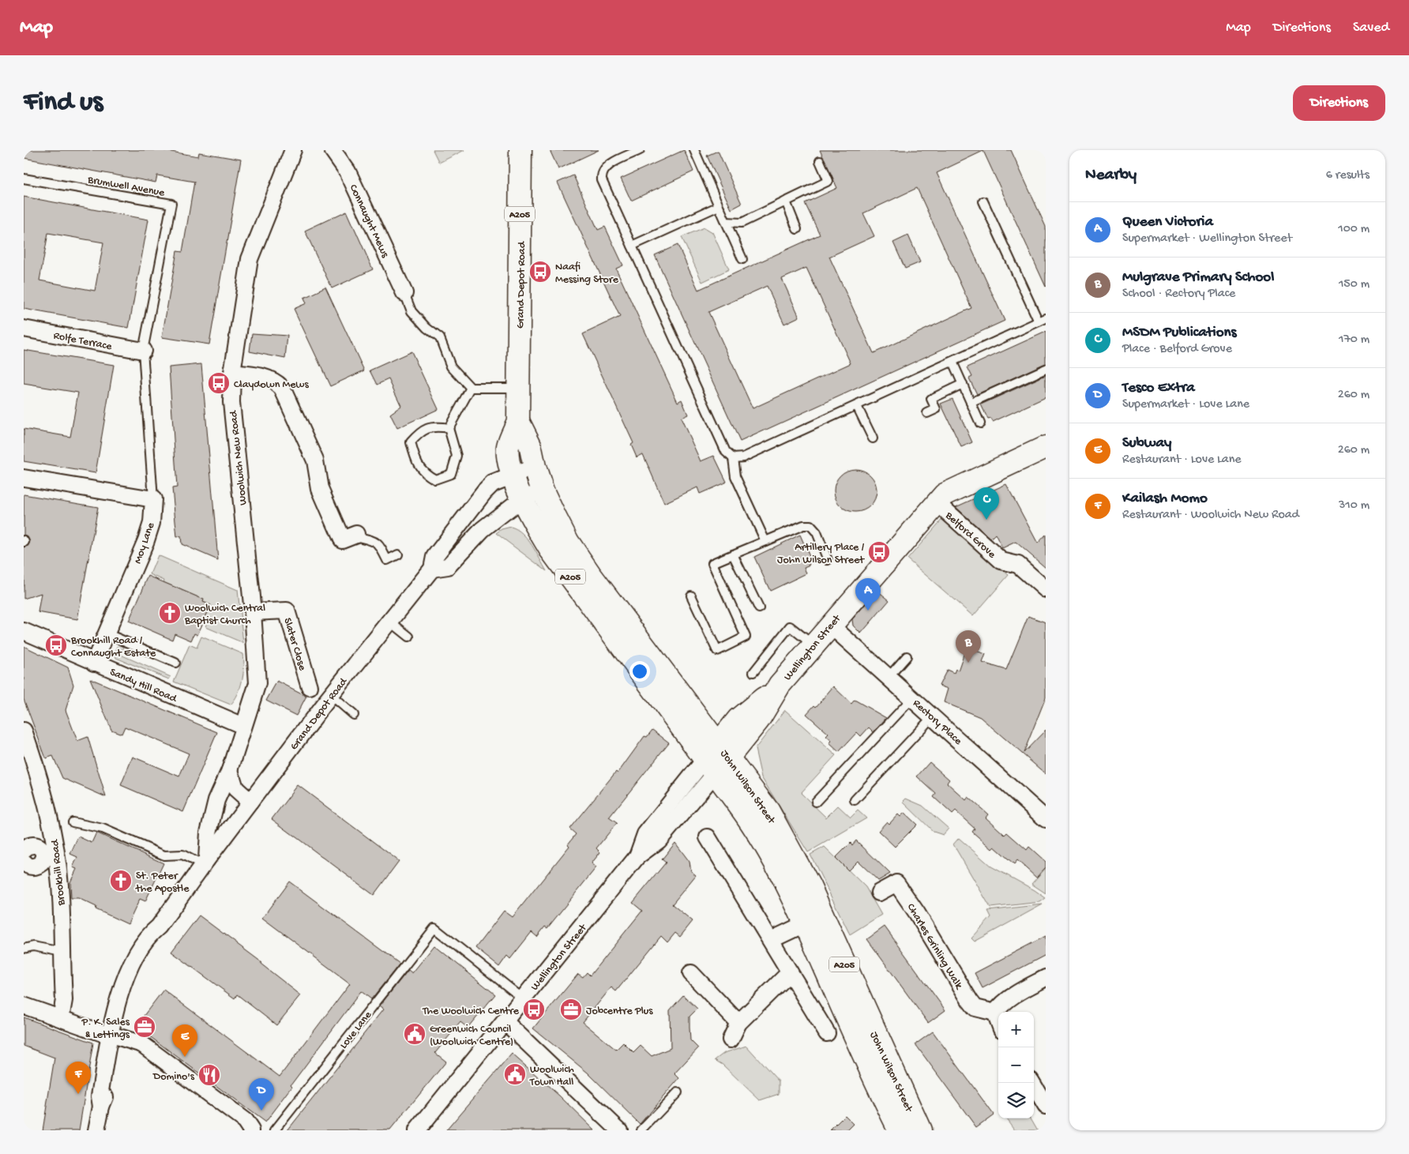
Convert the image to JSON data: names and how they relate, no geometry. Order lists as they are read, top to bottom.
{
  "streets": {
    "main road": [
      "A205",
      "Grand Depot Road",
      "Wellington Street",
      "John Wilson Street"
    ],
    "street": [
      "Connaught Mews",
      "Rolfe Terrace",
      "Woolwich New Road",
      "Belford Grove",
      "Moy Lane",
      "Slater Close",
      "Sandy Hill Road",
      "Rectory Place",
      "Brookhill Road",
      "Charles Grinling Walk"
    ],
    "lane": ["Brumwell Avenue", "Love Lane"]
  },
  "crossings": [
    ["Brumwell Avenue", "Rolfe Terrace"],
    ["Grand Depot Road", "Woolwich New Road"],
    ["Grand Depot Road", "John Wilson Street"],
    ["Woolwich New Road", "Slater Close"],
    ["Woolwich New Road", "Sandy Hill Road"],
    ["Belford Grove", "Wellington Street"],
    ["Moy Lane", "Sandy Hill Road"],
    ["Wellington Street", "Rectory Place"],
    ["Wellington Street", "John Wilson Street"],
    ["Wellington Street", "Love Lane"]
  ],
  "places": {
    "bus stop": [
      "Naafi Messing Store",
      "Claydown Mews",
      "Artillery Place / John Wilson Street",
      "Brookhill Road / Connaught Estate",
      "The Woolwich Centre"
    ],
    "church": ["Woolwich Central Baptist Church", "St. Peter the Apostle"],
    "office": ["Jobcentre Plus", "P. K. Sales & Lettings"],
    "public building": ["Greenwich Council (Woolwich Centre)", "Woolwich Town Hall"],
    "restaurant": ["Domino's"]
  },
  "page": {
    "header": "Map",
    "nav": ["Map", "Directions", "Saved"],
    "buttons": "Directions",
    "title": "Find us",
    "heading": ["Nearby", "6 results"],
    "list": [
      {
        "mark": "A",
        "name": "Queen Victoria",
        "note": "Supermarket · Wellington Street",
        "value": "100 m"
      },
      {
        "mark": "B",
        "name": "Mulgrave Primary School",
        "note": "School · Rectory Place",
        "value": "150 m"
      },
      {
        "mark": "C",
        "name": "MSDM Publications",
        "note": "Place · Belford Grove",
        "value": "170 m"
      },
      {
        "mark": "D",
        "name": "Tesco Extra",
        "note": "Supermarket · Love Lane",
        "value": "260 m"
      },
      {
        "mark": "E",
        "name": "Subway",
        "note": "Restaurant · Love Lane",
        "value": "260 m"
      },
      {
        "mark": "F",
        "name": "Kailash Momo",
        "note": "Restaurant · Woolwich New Road",
        "value": "310 m"
      }
    ],
    "pins": [
      "C",
      "A",
      "B",
      "E",
      "F",
      "D"
    ],
    "map_buttons": ["+", "−"]
  }
}
